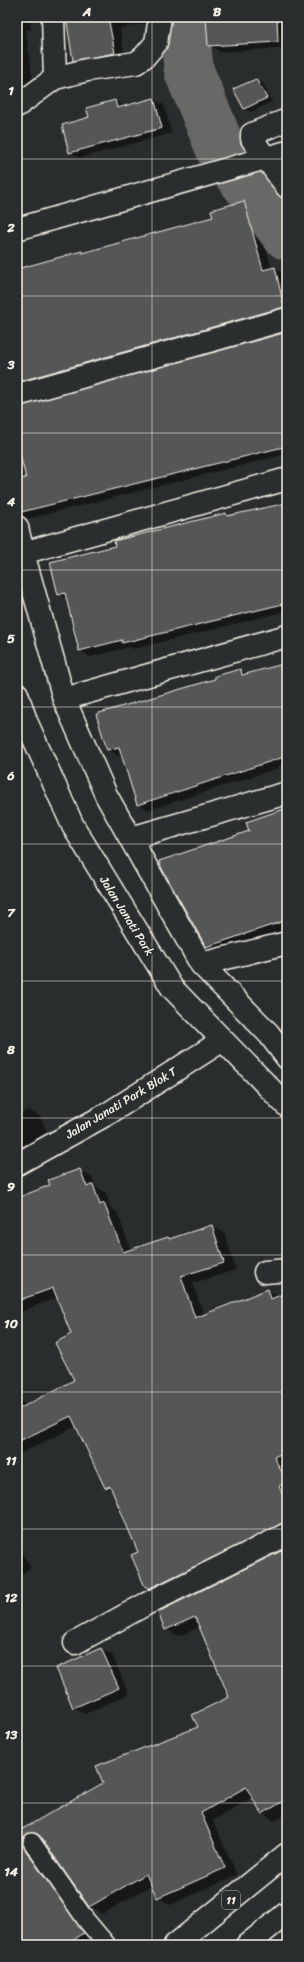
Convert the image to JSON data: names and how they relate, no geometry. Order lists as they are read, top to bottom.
{
  "streets": {
    "main road": ["Jalan Janati Park", "Jalan Janati Park Blok T", "11"]
  },
  "crossings": [
    ["Jalan Janati Park", "Jalan Janati Park Blok T"]
  ],
  "grid": {
    "columns": ["A", "B"],
    "rows": [
      "1",
      "2",
      "3",
      "4",
      "5",
      "6",
      "7",
      "8",
      "9",
      "10",
      "11",
      "12",
      "13",
      "14"
    ]
  }
}
